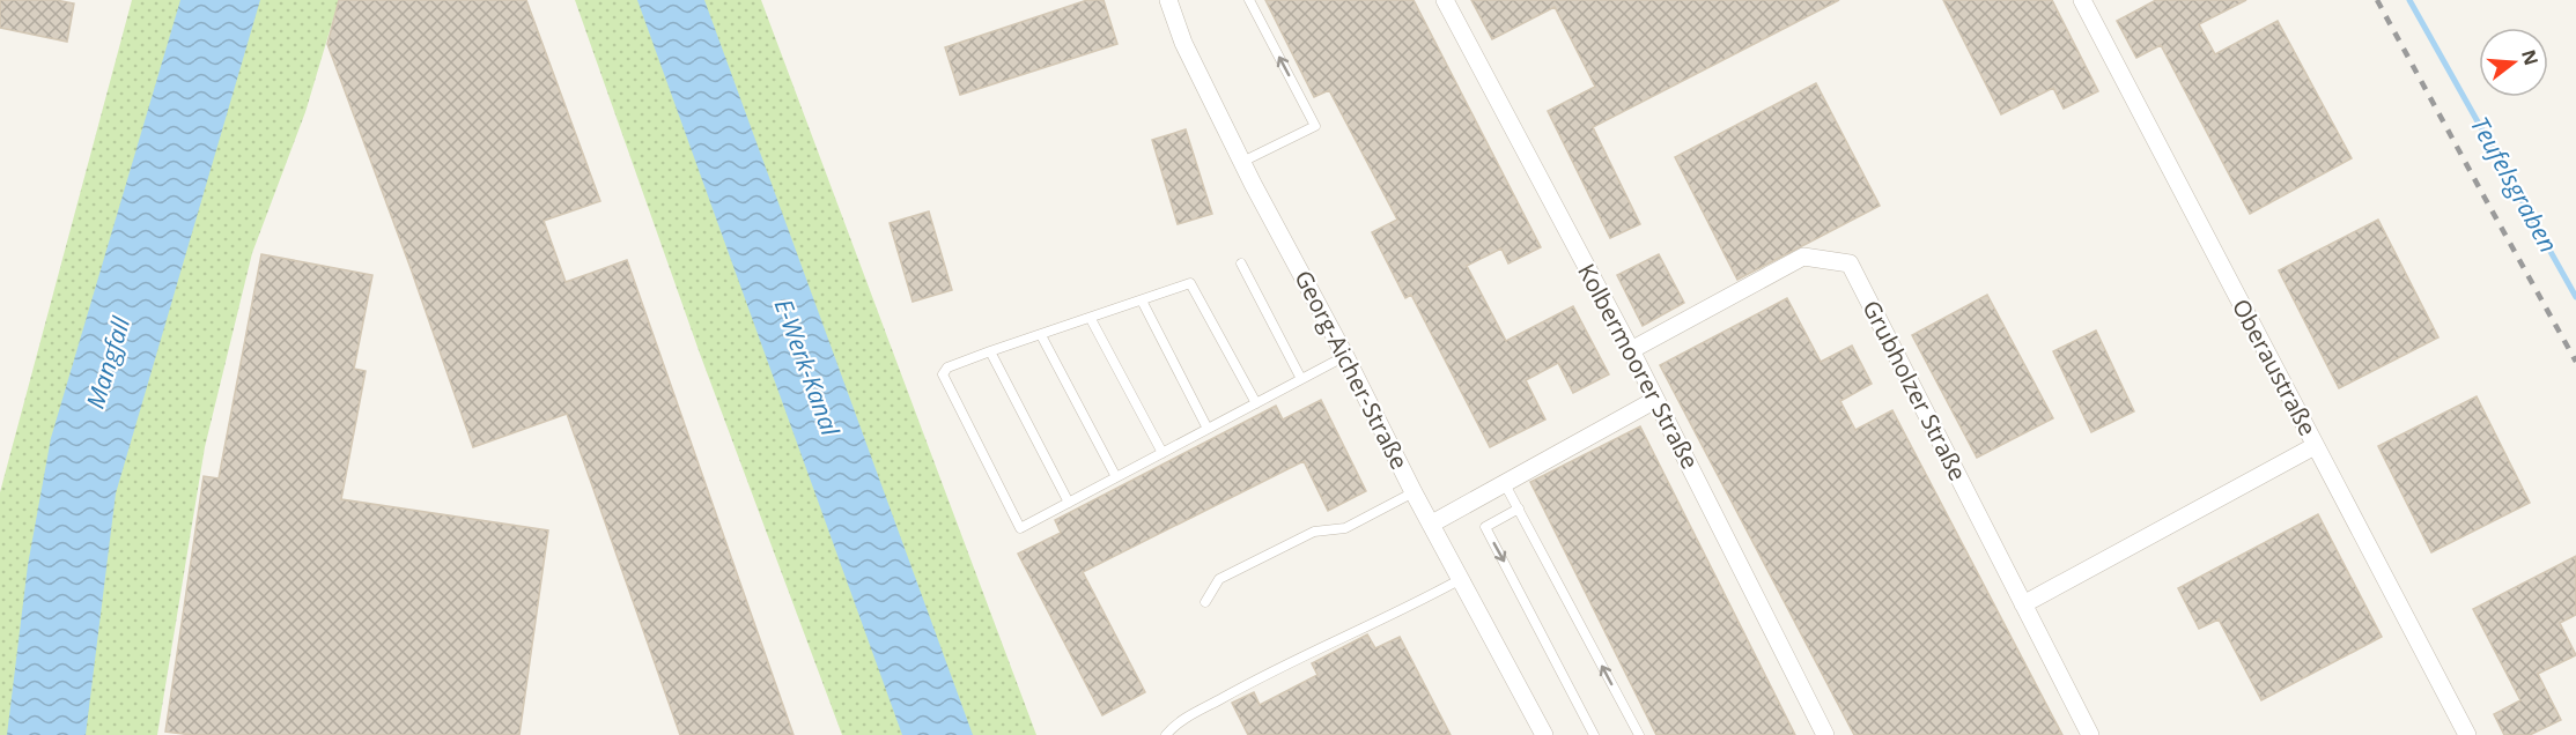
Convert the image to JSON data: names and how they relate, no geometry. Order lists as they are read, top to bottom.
{
  "streets": {
    "street": [
      "Kolbermoorer Straße",
      "Oberaustraße",
      "Georg-Aicher-Straße",
      "Grubholzer Straße"
    ]
  },
  "crossings": [
    ["Kolbermoorer Straße", "Grubholzer Straße"]
  ],
  "water": ["Teufelsgraben", "Mangfall", "E-Werk-Kanal"],
  "north": "right"
}
